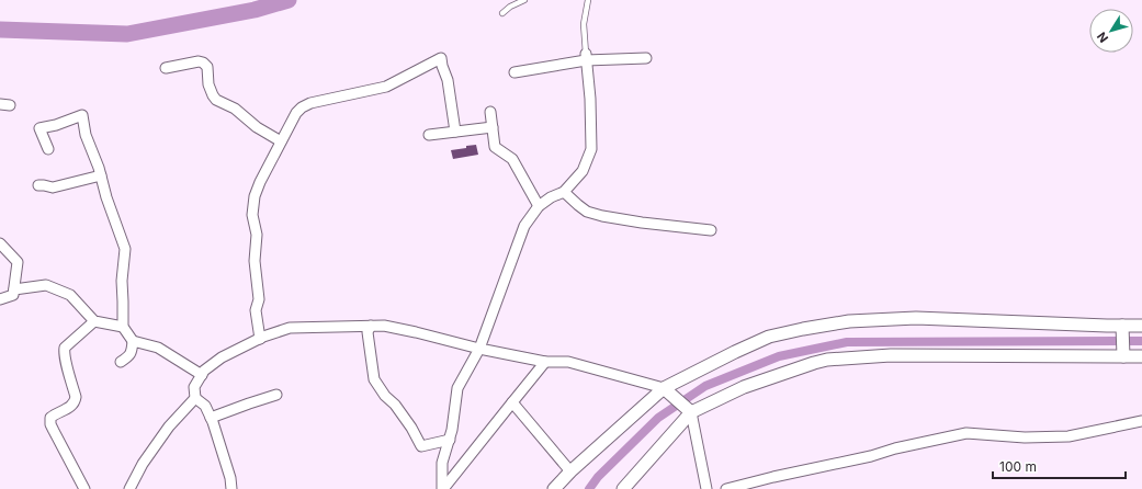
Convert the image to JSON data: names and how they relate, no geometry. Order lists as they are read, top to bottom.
{
  "scale_bar": "100 m",
  "north": "bottom left"
}
